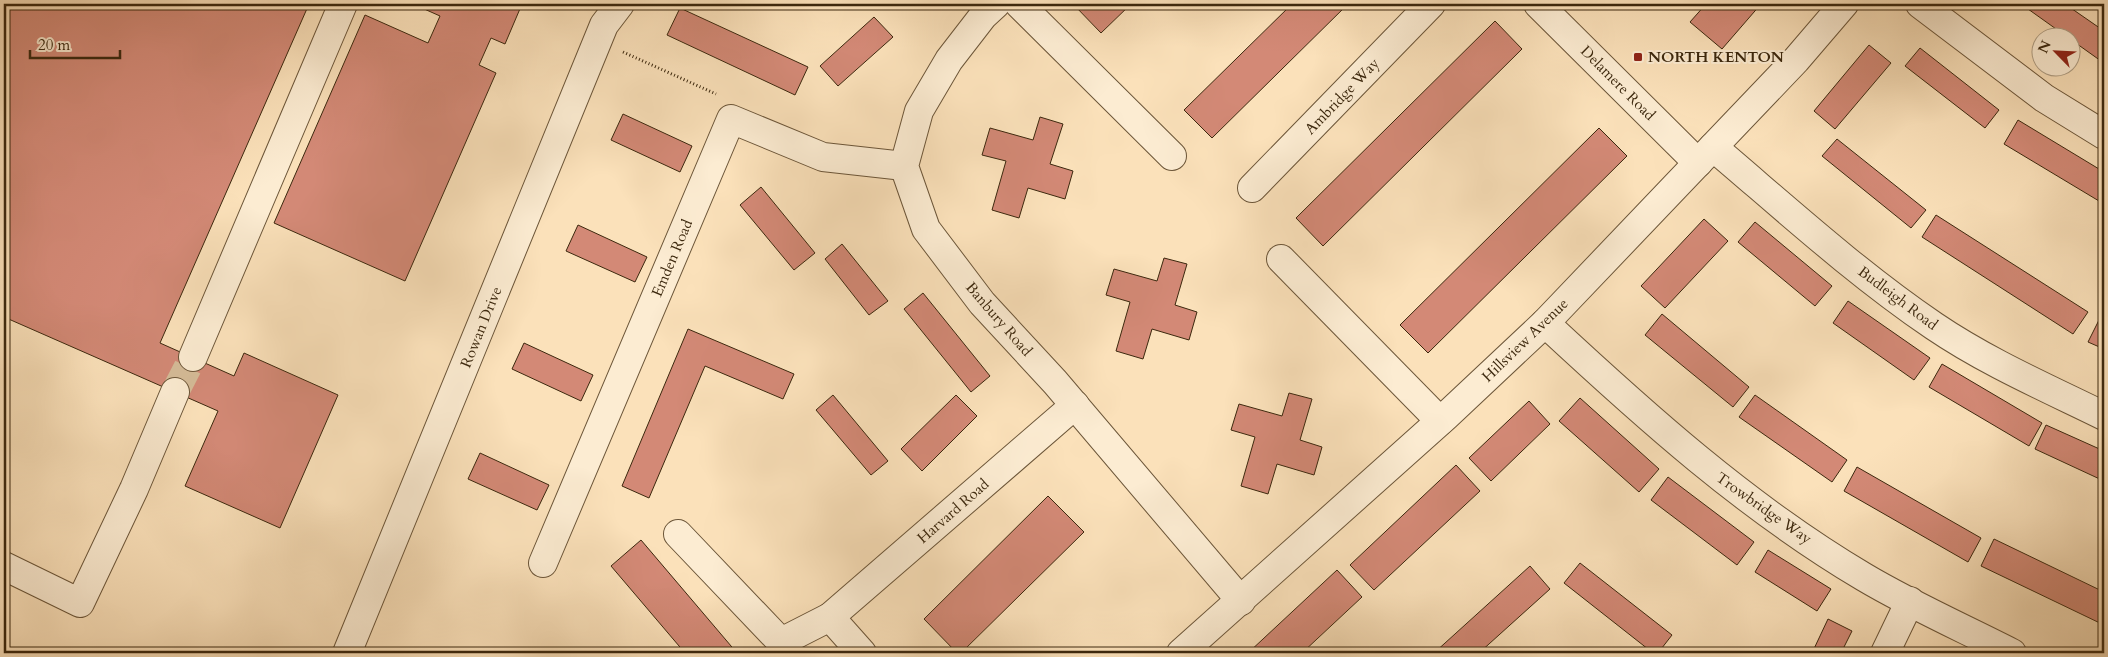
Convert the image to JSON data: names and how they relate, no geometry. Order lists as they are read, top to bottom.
{
  "streets": {
    "street": [
      "Delamere Road",
      "Ambridge Way",
      "Emden Road",
      "Budleigh Road",
      "Banbury Road",
      "Rowan Drive",
      "Hillsview Avenue",
      "Trowbridge Way",
      "Harvard Road"
    ]
  },
  "crossings": [
    ["Delamere Road", "Budleigh Road"],
    ["Delamere Road", "Hillsview Avenue"],
    ["Budleigh Road", "Hillsview Avenue"],
    ["Banbury Road", "Hillsview Avenue"],
    ["Banbury Road", "Harvard Road"],
    ["Hillsview Avenue", "Trowbridge Way"]
  ],
  "places": {
    "transit": ["NORTH KENTON"]
  },
  "scale_bar": "20 m",
  "north": "top left"
}
